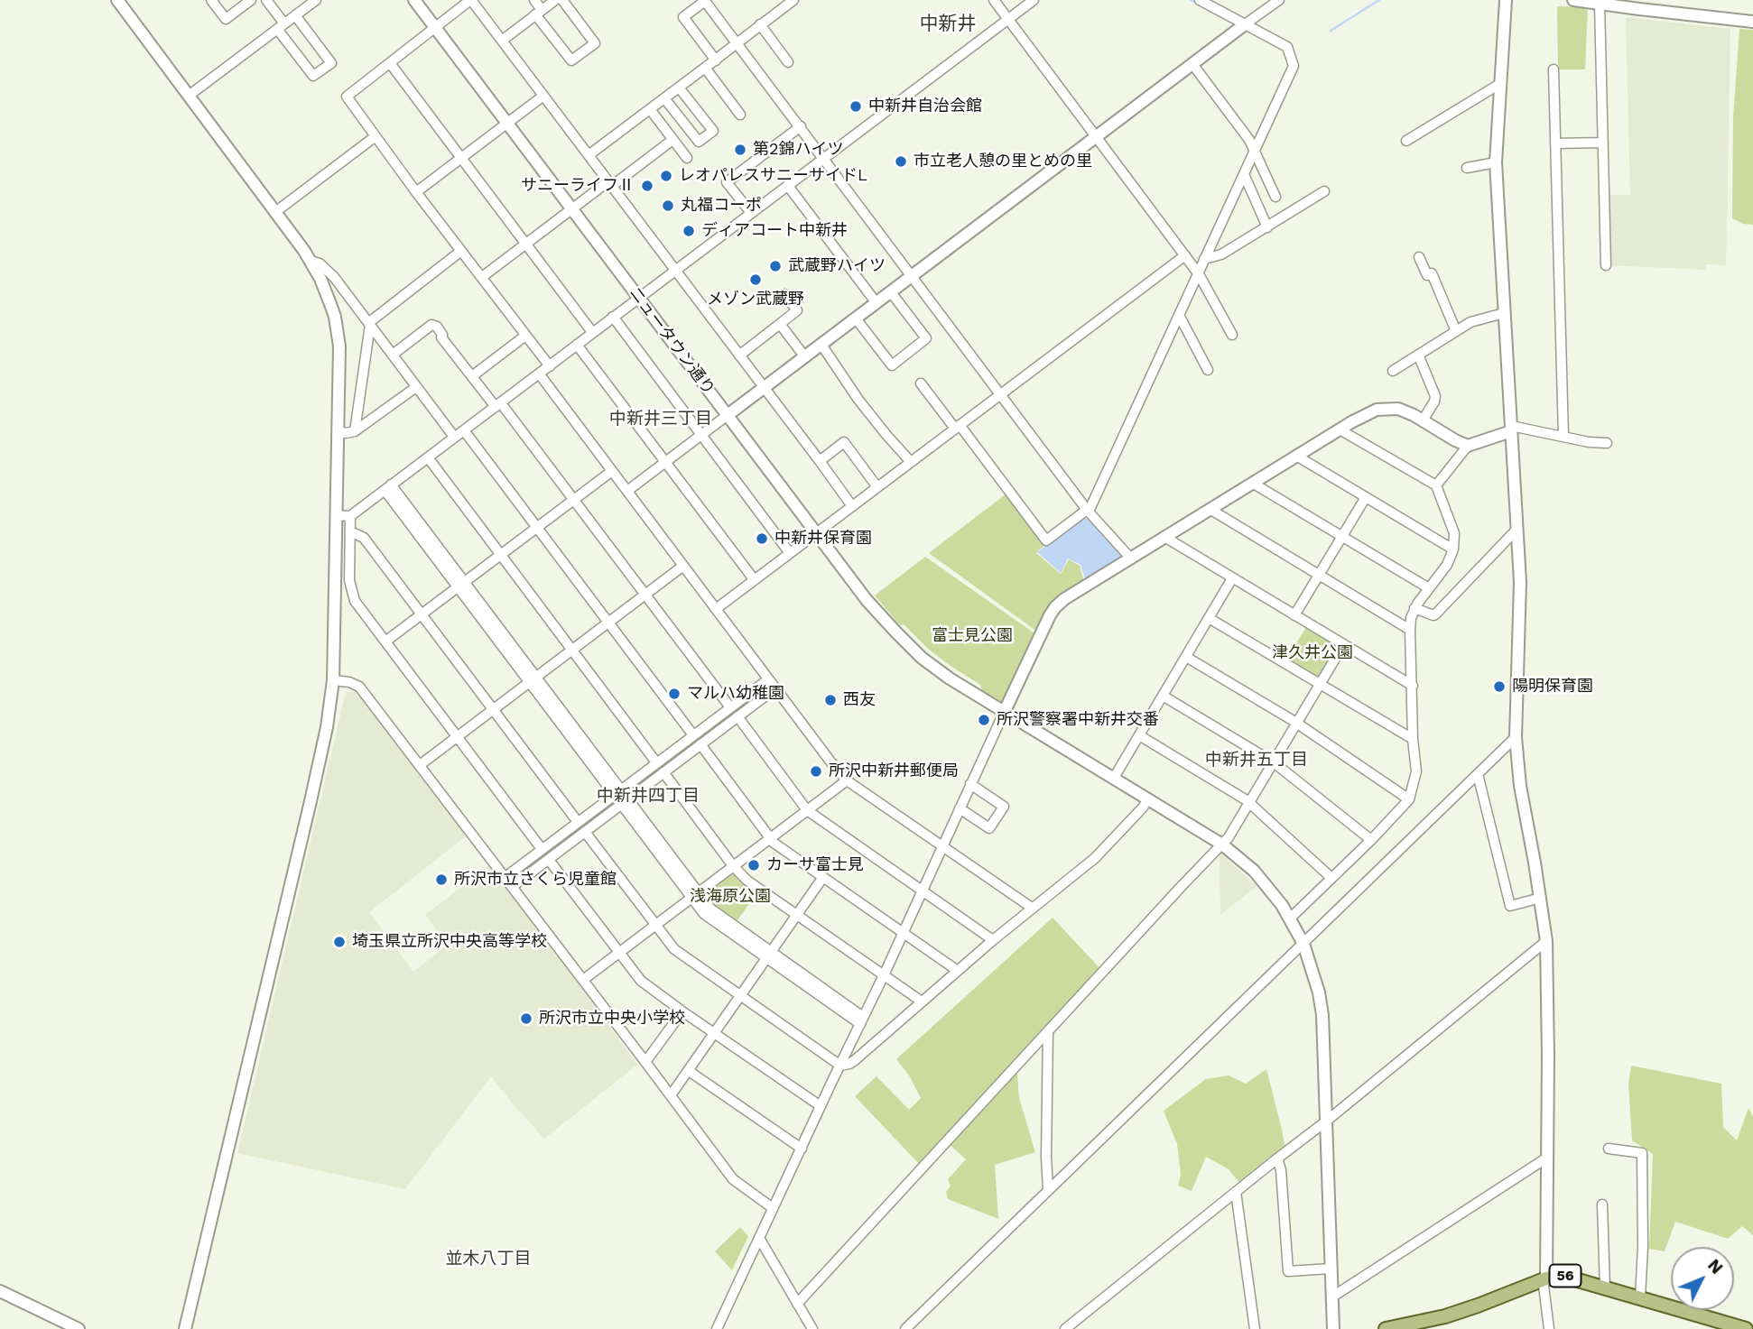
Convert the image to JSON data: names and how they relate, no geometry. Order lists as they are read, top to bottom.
{
  "streets": {
    "main road": ["56"],
    "street": ["ニュータウン通り"]
  },
  "districts": [
    "中新井",
    "中新井三丁目",
    "中新井五丁目",
    "中新井四丁目",
    "並木八丁目"
  ],
  "parks": ["富士見公園", "津久井公園", "浅海原公園"],
  "places": [
    "中新井自治会館",
    "第2錦ハイツ",
    "市立老人憩の里とめの里",
    "レオパレスサニーサイドL",
    "サニーライフⅡ",
    "丸福コーポ",
    "ディアコート中新井",
    "武蔵野ハイツ",
    "メゾン武蔵野",
    "中新井保育園",
    "陽明保育園",
    "マルハ幼稚園",
    "西友",
    "所沢警察署中新井交番",
    "所沢中新井郵便局",
    "カーサ富士見",
    "所沢市立さくら児童館",
    "埼玉県立所沢中央高等学校",
    "所沢市立中央小学校"
  ],
  "north": "top right"
}
